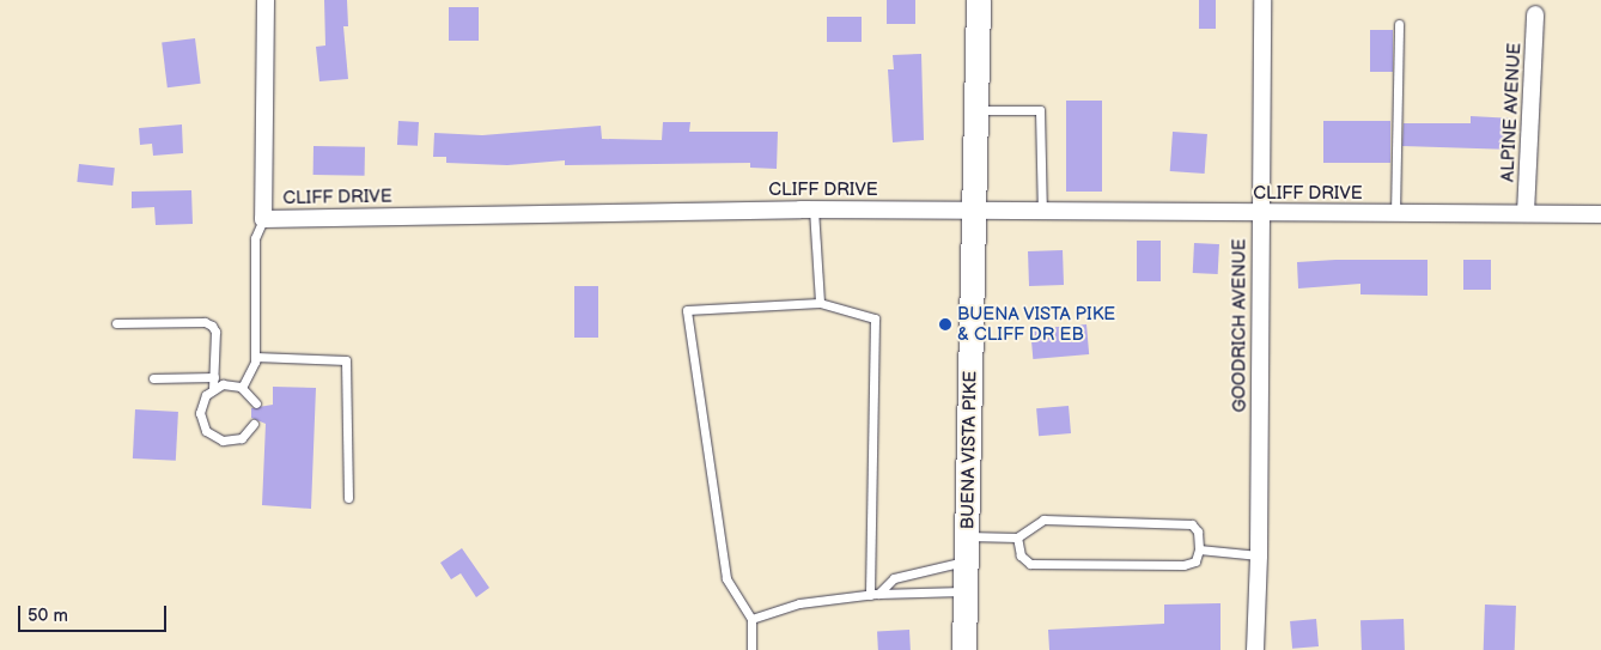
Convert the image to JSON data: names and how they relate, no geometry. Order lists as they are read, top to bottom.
{
  "streets": {
    "main road": ["BUENA VISTA PIKE"],
    "street": ["ALPINE AVENUE", "CLIFF DRIVE", "GOODRICH AVENUE"]
  },
  "crossings": [
    ["ALPINE AVENUE", "CLIFF DRIVE"],
    ["CLIFF DRIVE", "GOODRICH AVENUE"],
    ["CLIFF DRIVE", "BUENA VISTA PIKE"]
  ],
  "places": ["BUENA VISTA PIKE & CLIFF DR EB"],
  "scale_bar": "50 m"
}
